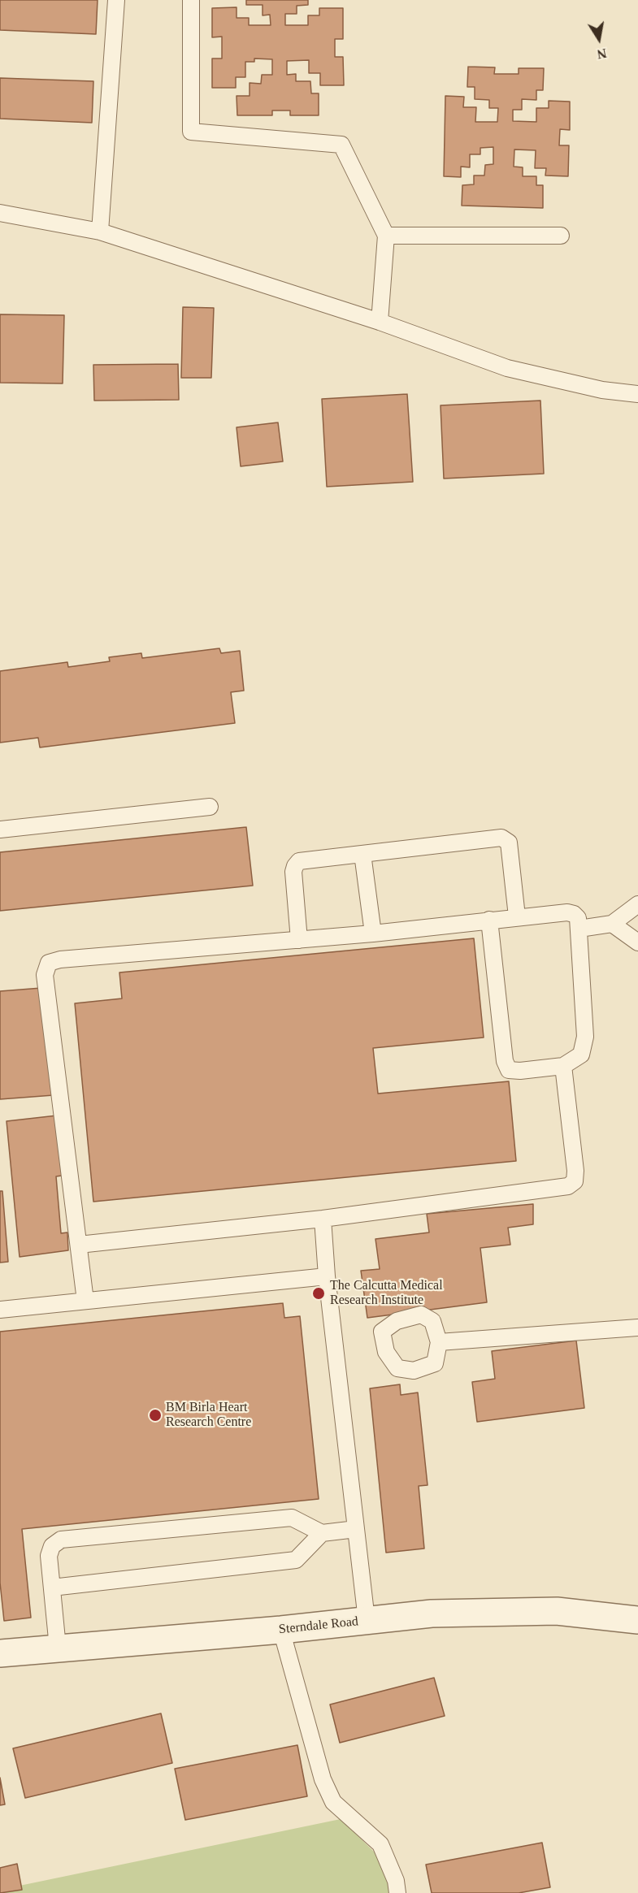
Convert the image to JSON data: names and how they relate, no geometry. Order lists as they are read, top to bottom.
{
  "streets": {
    "street": ["Sterndale Road"]
  },
  "places": ["The Calcutta Medical Research Institute", "BM Birla Heart Research Centre"],
  "north": "bottom"
}
